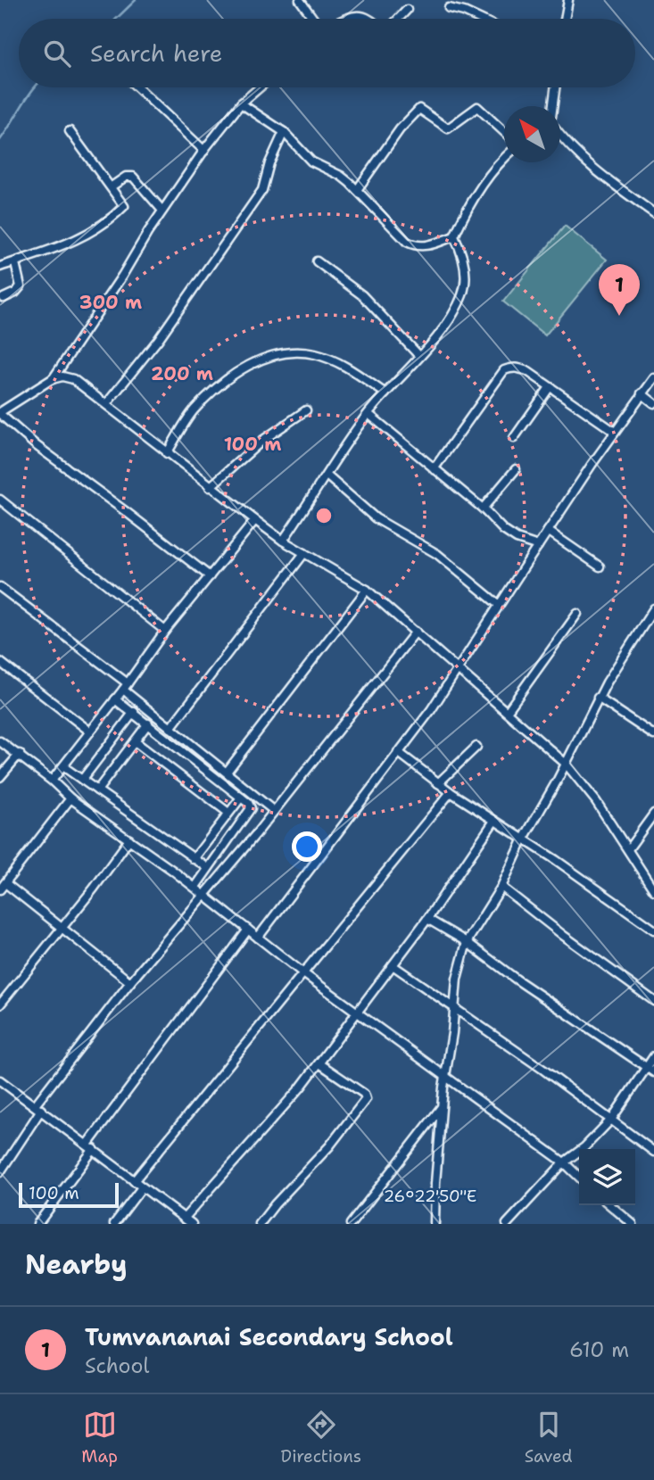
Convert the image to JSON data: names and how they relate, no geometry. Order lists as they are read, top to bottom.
{
  "scale_bar": "100 m",
  "north": "top left",
  "page": {
    "search": "Search here",
    "pins": "1",
    "scale": "100 m",
    "heading": "Nearby",
    "list": [
      {
        "mark": "1",
        "name": "Tumvananai Secondary School",
        "note": "School",
        "value": "610 m"
      }
    ],
    "nav": ["Map", "Directions", "Saved"]
  },
  "coordinates": ["26°22'50\"E"],
  "rings": ["300 m", "200 m", "100 m"]
}
